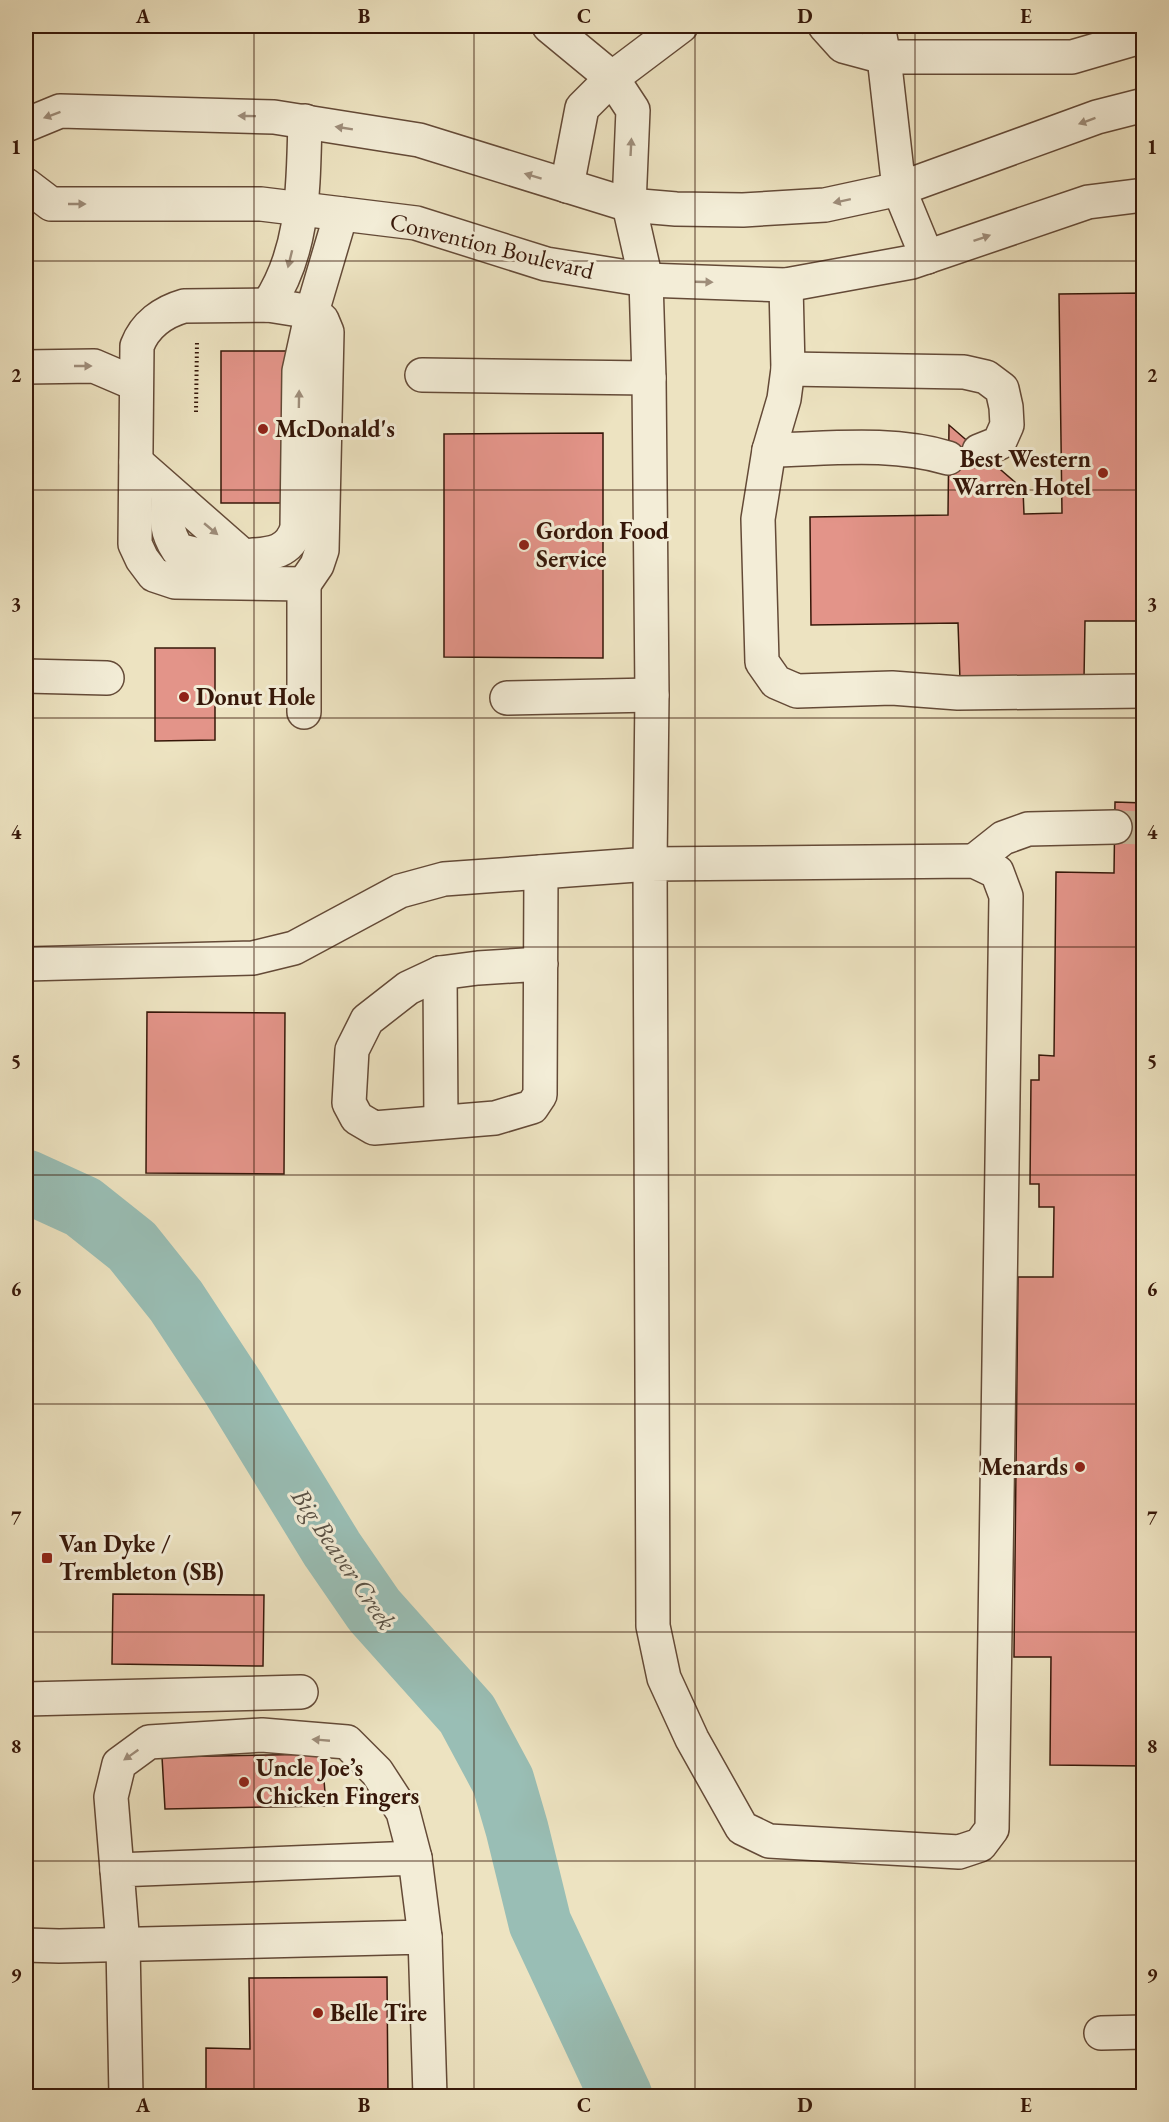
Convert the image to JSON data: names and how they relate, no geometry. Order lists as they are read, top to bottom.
{
  "streets": {
    "street": ["Convention Boulevard"]
  },
  "water": ["Big Beaver Creek"],
  "places": {
    "other": [
      "McDonald's",
      "Best Western Warren Hotel",
      "Gordon Food Service",
      "Donut Hole",
      "Menards",
      "Uncle Joe’s Chicken Fingers",
      "Belle Tire"
    ],
    "transit": ["Van Dyke / Trembleton (SB)"]
  },
  "grid": {
    "columns": [
      "A",
      "B",
      "C",
      "D",
      "E"
    ],
    "rows": [
      "1",
      "2",
      "3",
      "4",
      "5",
      "6",
      "7",
      "8",
      "9"
    ]
  }
}
